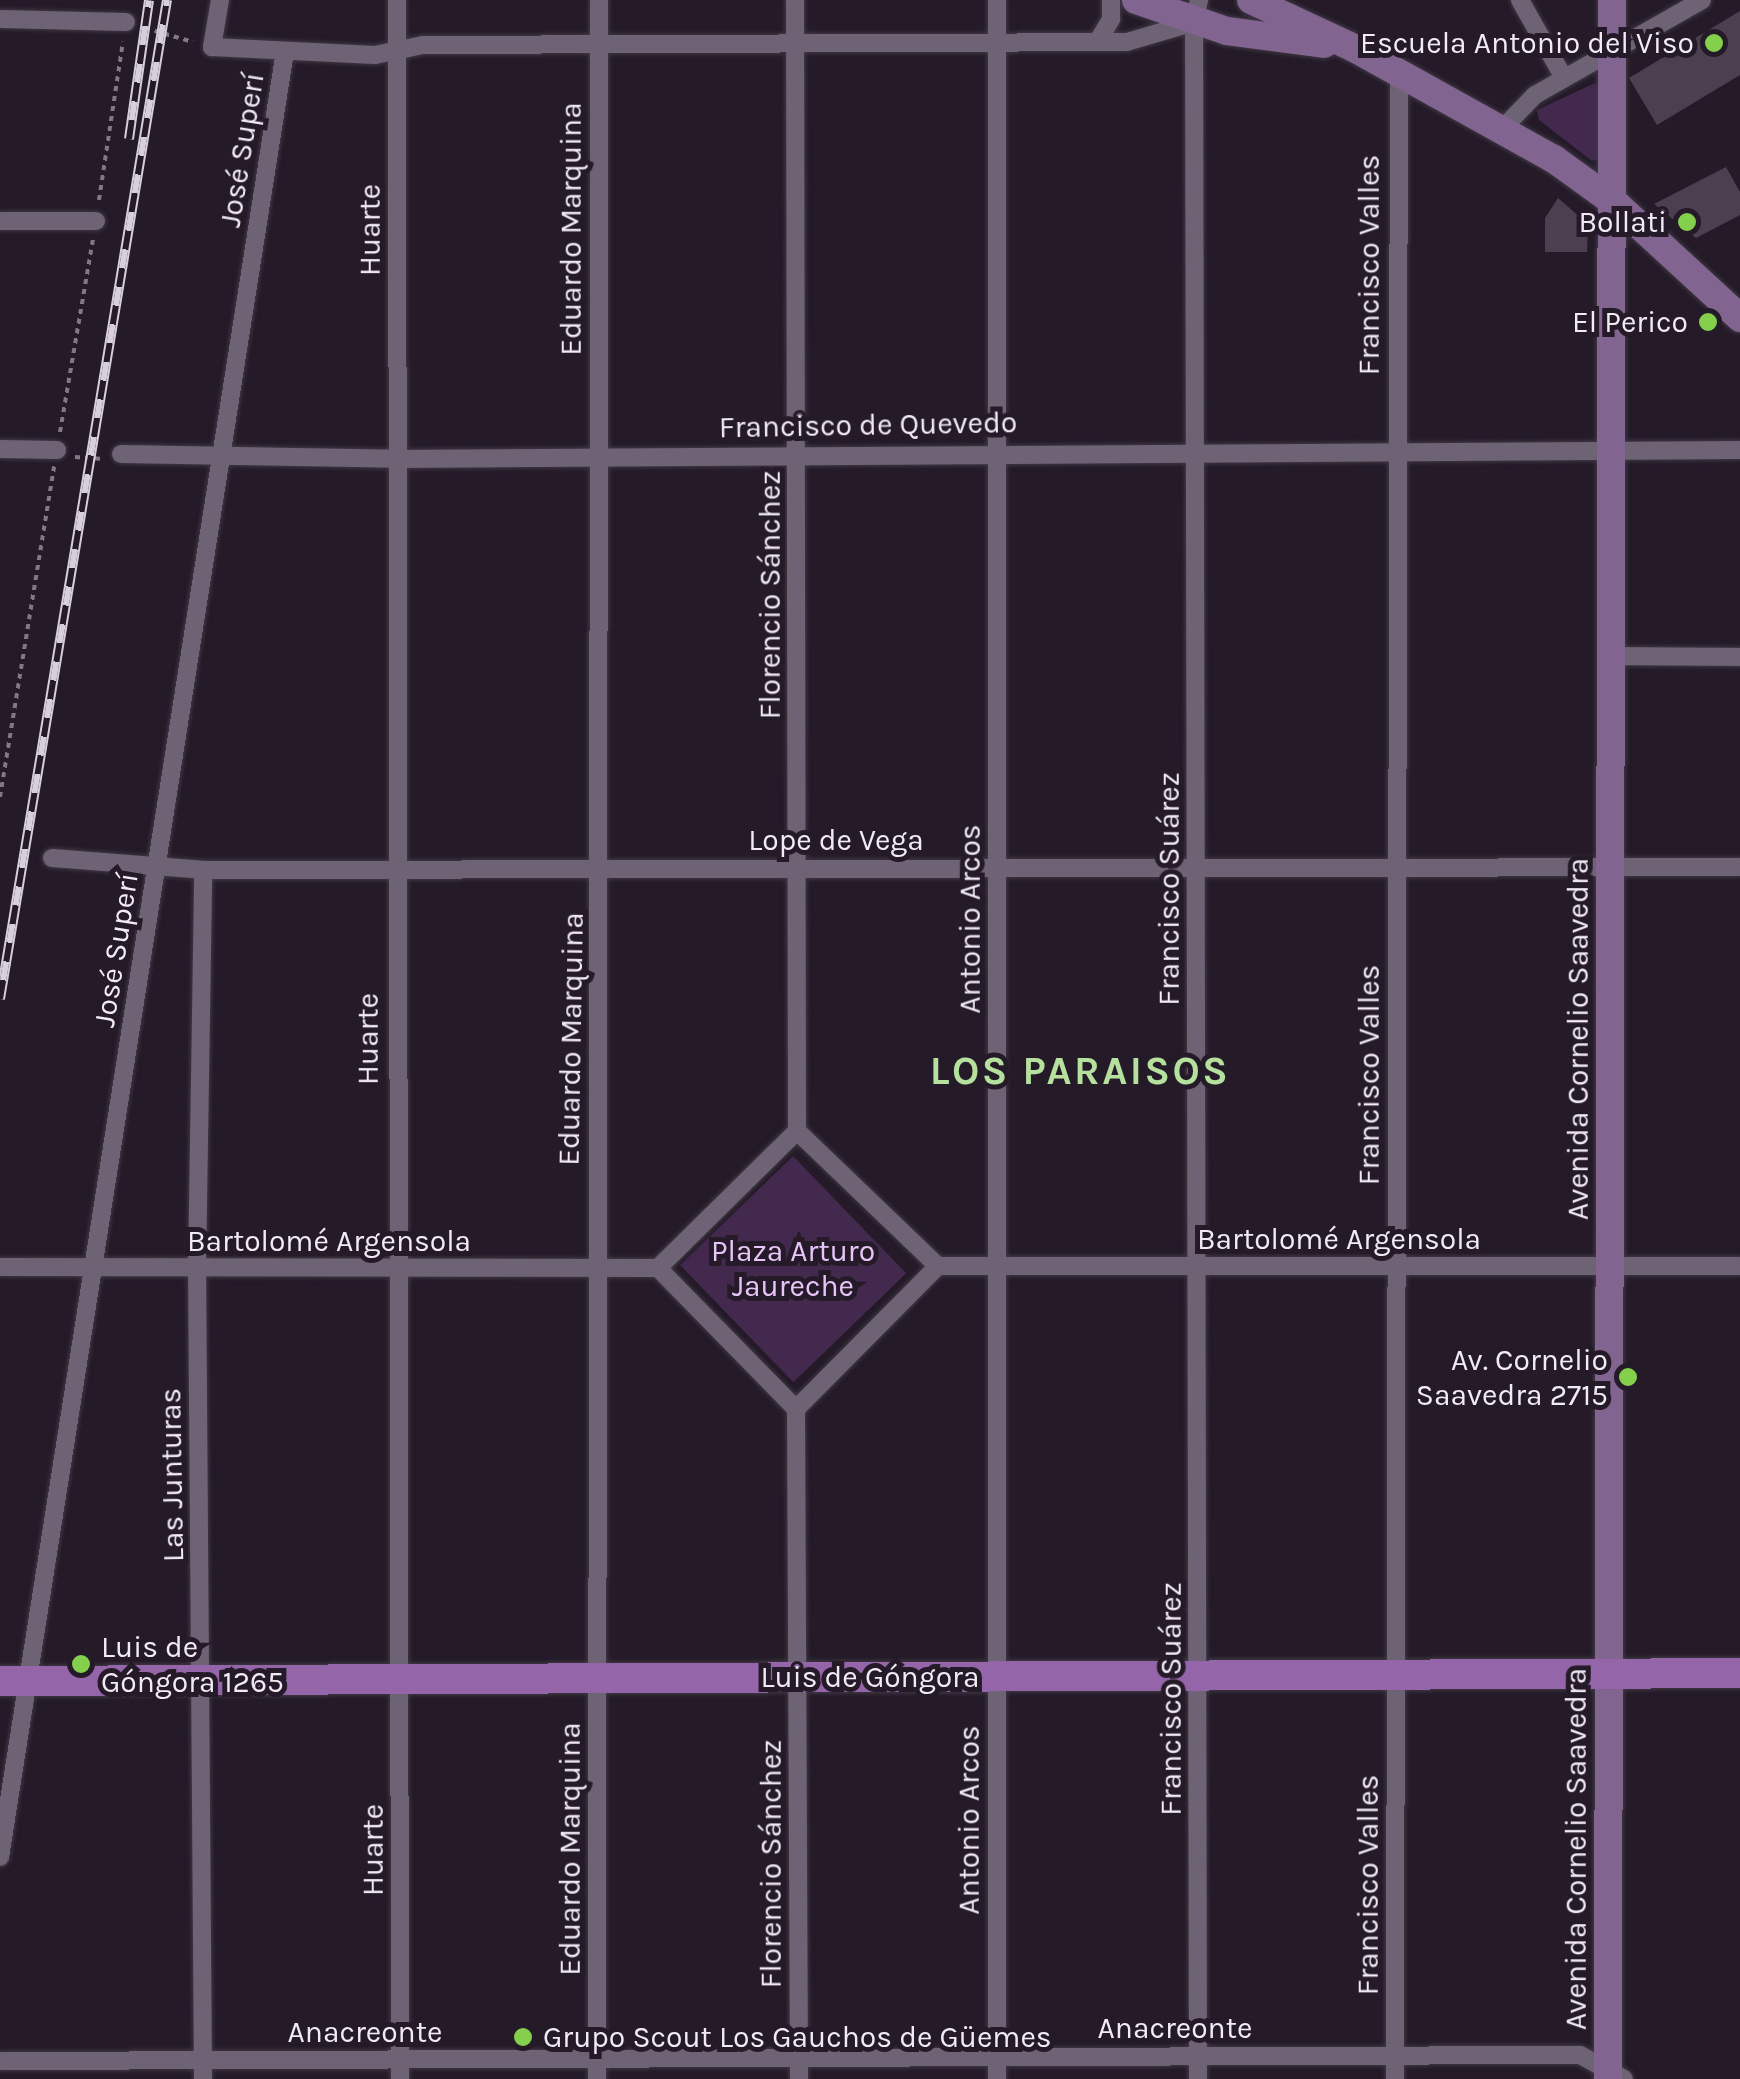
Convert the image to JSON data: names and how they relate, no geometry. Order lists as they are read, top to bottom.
{
  "streets": {
    "main road": ["Avenida Cornelio Saavedra", "Luis de Góngora"],
    "street": [
      "José Superí",
      "Eduardo Marquina",
      "Huarte",
      "Francisco Valles",
      "Francisco de Quevedo",
      "Florencio Sánchez",
      "Lope de Vega",
      "Francisco Suárez",
      "Antonio Arcos",
      "Bartolomé Argensola",
      "Las Junturas",
      "Anacreonte"
    ]
  },
  "crossings": [
    ["José Superí", "Francisco de Quevedo"],
    ["José Superí", "Lope de Vega"],
    ["José Superí", "Bartolomé Argensola"],
    ["José Superí", "Luis de Góngora"],
    ["Eduardo Marquina", "Francisco de Quevedo"],
    ["Eduardo Marquina", "Lope de Vega"],
    ["Eduardo Marquina", "Bartolomé Argensola"],
    ["Eduardo Marquina", "Luis de Góngora"],
    ["Eduardo Marquina", "Anacreonte"],
    ["Huarte", "Francisco de Quevedo"],
    ["Huarte", "Lope de Vega"],
    ["Huarte", "Bartolomé Argensola"],
    ["Huarte", "Luis de Góngora"],
    ["Huarte", "Anacreonte"],
    ["Francisco Valles", "Francisco de Quevedo"],
    ["Francisco Valles", "Lope de Vega"],
    ["Francisco Valles", "Bartolomé Argensola"],
    ["Francisco Valles", "Luis de Góngora"],
    ["Francisco Valles", "Anacreonte"],
    ["Francisco de Quevedo", "Florencio Sánchez"],
    ["Francisco de Quevedo", "Francisco Suárez"],
    ["Francisco de Quevedo", "Antonio Arcos"],
    ["Francisco de Quevedo", "Avenida Cornelio Saavedra"],
    ["Florencio Sánchez", "Lope de Vega"],
    ["Florencio Sánchez", "Luis de Góngora"],
    ["Florencio Sánchez", "Anacreonte"],
    ["Lope de Vega", "Francisco Suárez"],
    ["Lope de Vega", "Antonio Arcos"],
    ["Lope de Vega", "Avenida Cornelio Saavedra"],
    ["Lope de Vega", "Las Junturas"],
    ["Francisco Suárez", "Bartolomé Argensola"],
    ["Francisco Suárez", "Luis de Góngora"],
    ["Francisco Suárez", "Anacreonte"],
    ["Antonio Arcos", "Bartolomé Argensola"],
    ["Antonio Arcos", "Luis de Góngora"],
    ["Antonio Arcos", "Anacreonte"],
    ["Avenida Cornelio Saavedra", "Bartolomé Argensola"],
    ["Avenida Cornelio Saavedra", "Luis de Góngora"],
    ["Avenida Cornelio Saavedra", "Anacreonte"],
    ["Bartolomé Argensola", "Las Junturas"],
    ["Las Junturas", "Luis de Góngora"],
    ["Las Junturas", "Anacreonte"]
  ],
  "districts": ["LOS PARAISOS"],
  "parks": ["Plaza Arturo Jaureche"],
  "places": [
    "Escuela Antonio del Viso",
    "Bollati",
    "El Perico",
    "Av. Cornelio Saavedra 2715",
    "Luis de Góngora 1265",
    "Grupo Scout Los Gauchos de Güemes"
  ]
}
